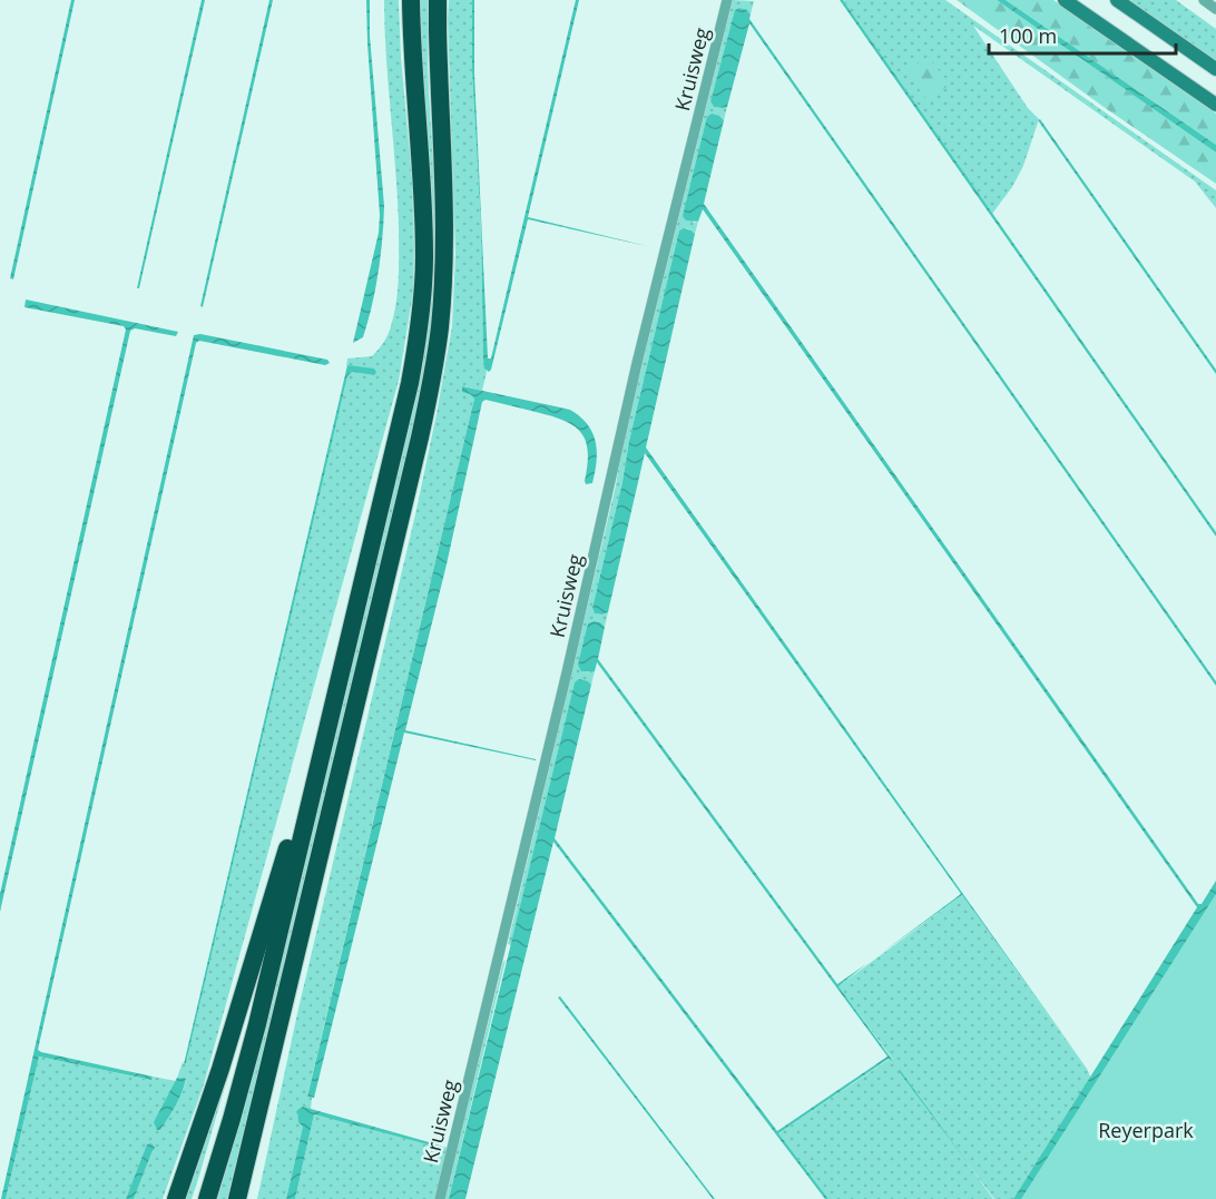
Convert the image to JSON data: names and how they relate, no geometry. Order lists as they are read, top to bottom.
{
  "streets": {
    "street": ["Kruisweg"]
  },
  "parks": ["Reyerpark"],
  "scale_bar": "100 m"
}
